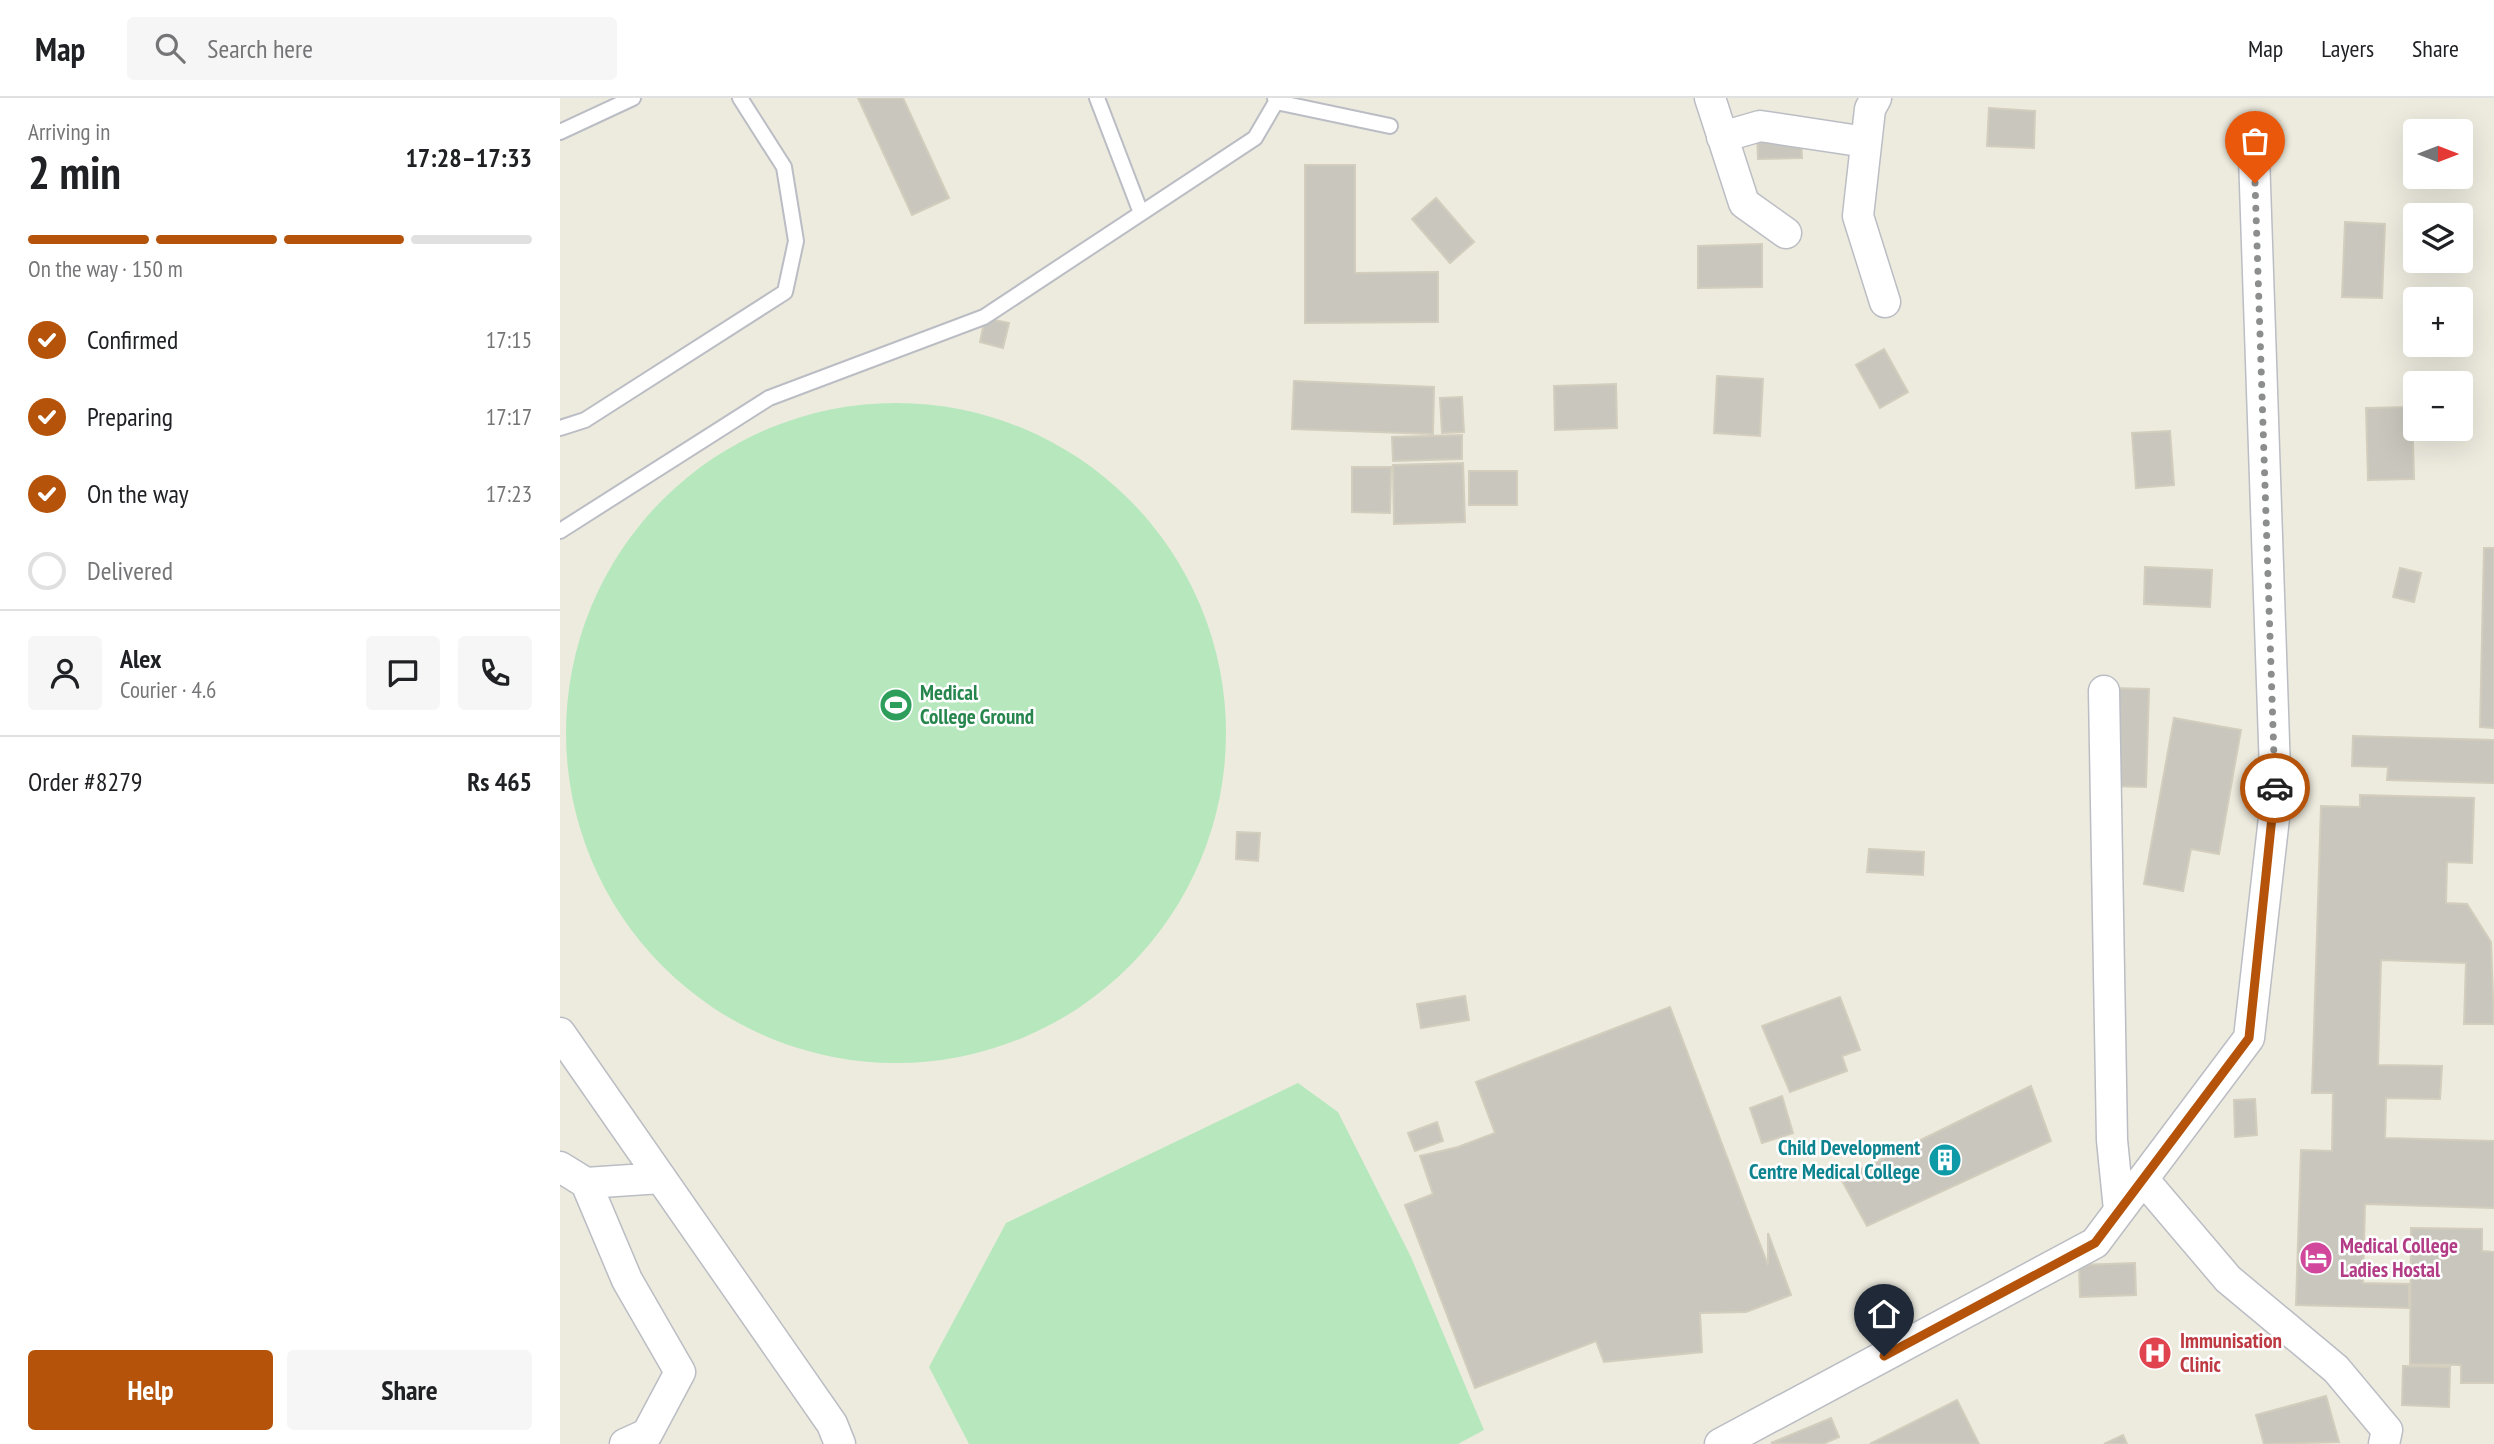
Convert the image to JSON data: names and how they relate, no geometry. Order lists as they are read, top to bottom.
{
  "places": {
    "sports": ["Medical College Ground"],
    "building": ["Child Development Centre Medical College"],
    "hotel": ["Medical College Ladies Hostal"],
    "hospital": ["Immunisation Clinic"]
  },
  "north": "right",
  "page": {
    "header": "Map",
    "search": "Search here",
    "nav": ["Map", "Layers", "Share"],
    "heading": ["2 min", "Arriving in", "17:28–17:33"],
    "panel": [
      "Alex",
      "Courier · 4.6",
      "Order #8279",
      "Rs 465"
    ],
    "map_buttons": ["+", "−"],
    "bar": "On the way · 150 m",
    "list": [
      ["Confirmed", "17:15"],
      ["Preparing", "17:17"],
      ["On the way", "17:23"],
      "Delivered"
    ],
    "buttons": ["Help", "Share"]
  }
}
